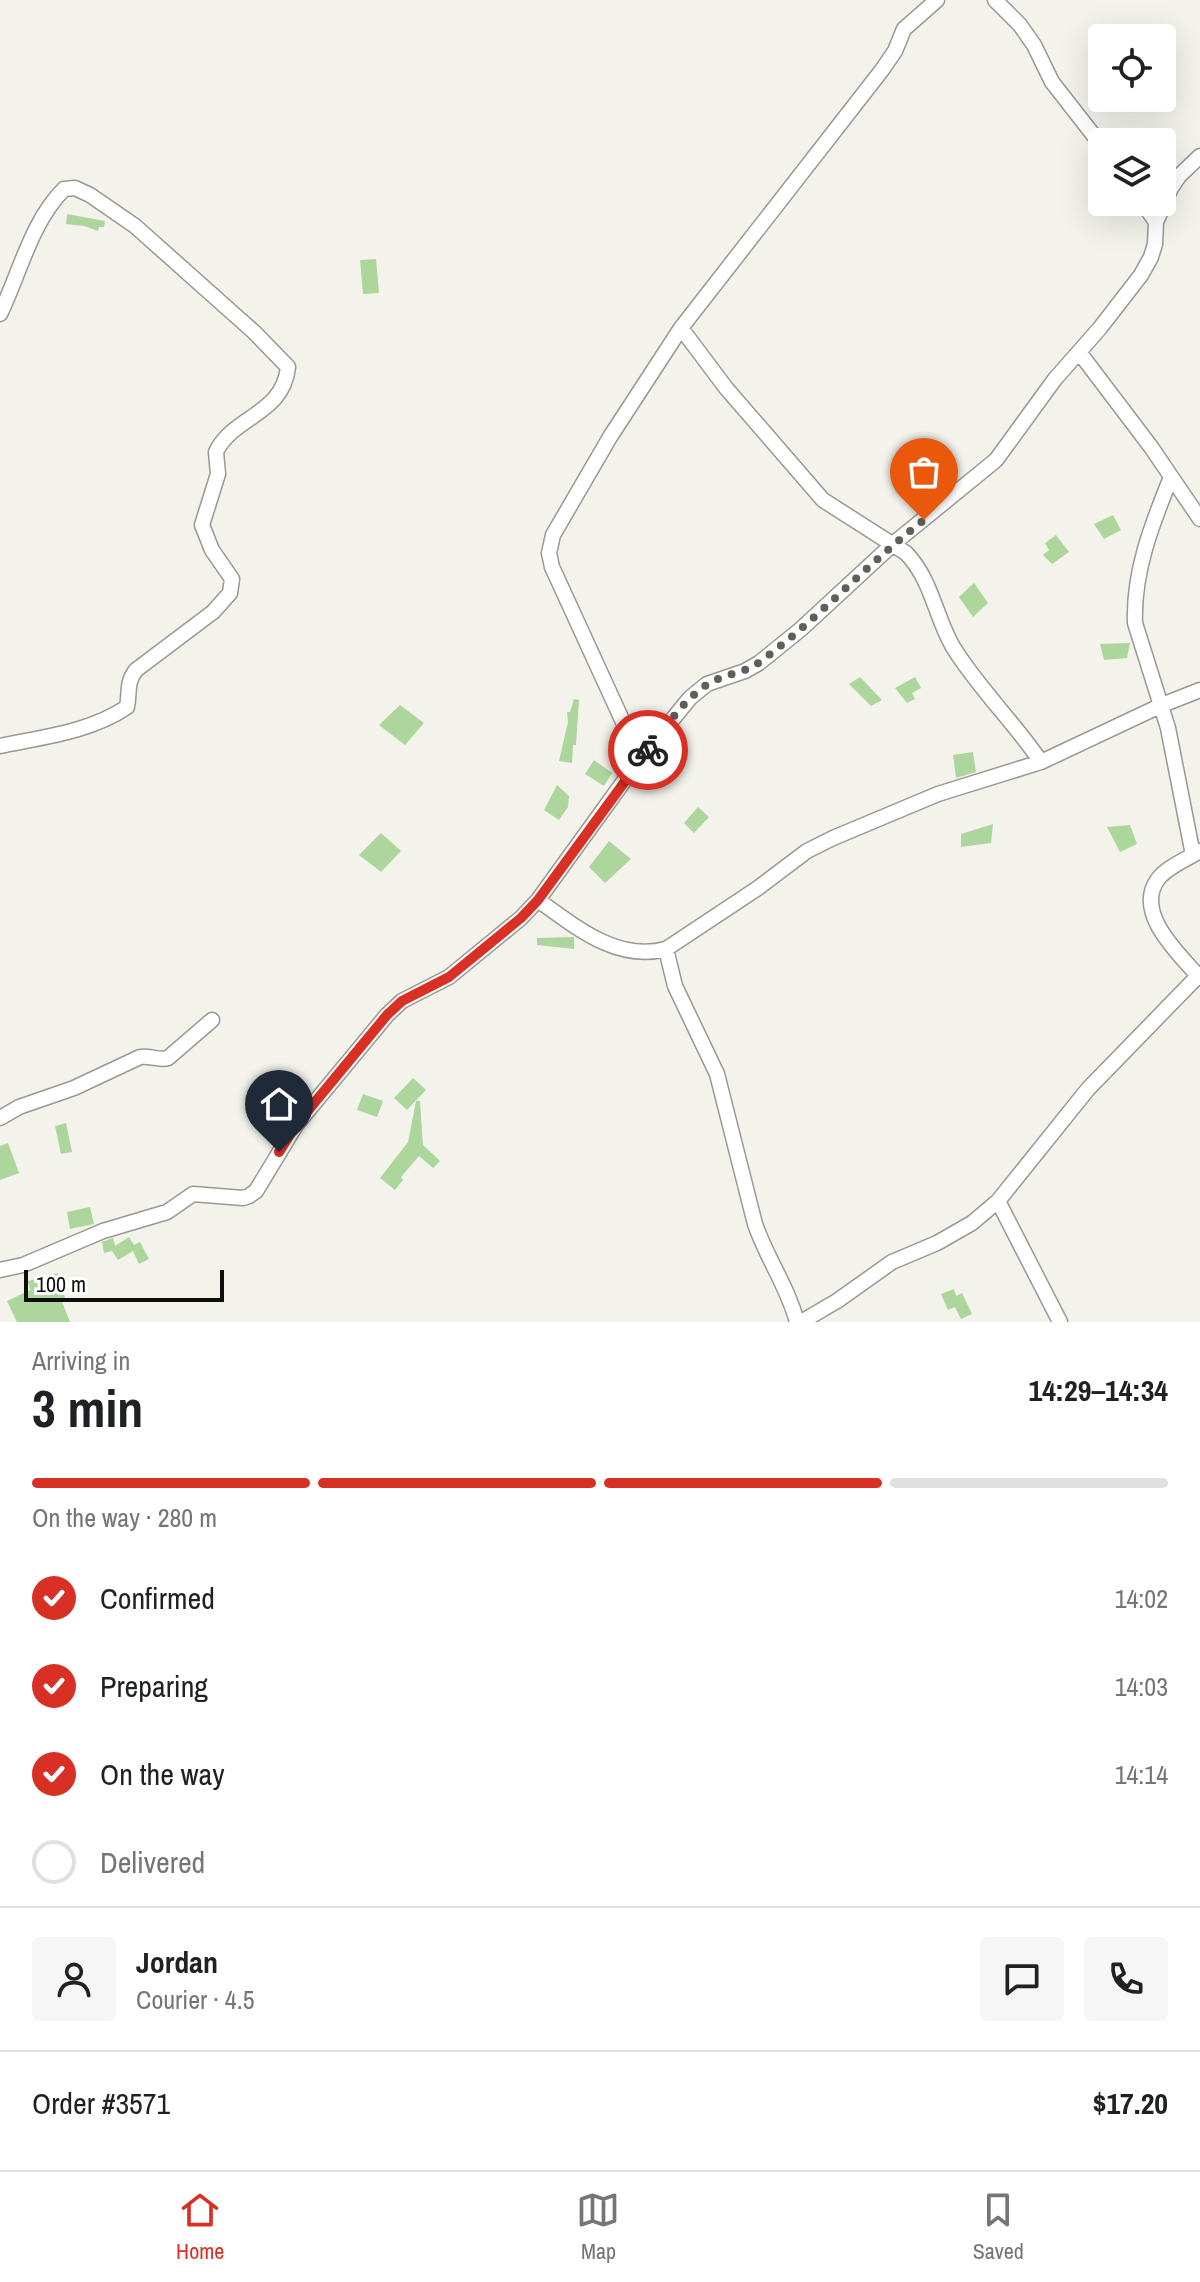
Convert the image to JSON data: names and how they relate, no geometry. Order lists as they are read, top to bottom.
{
  "scale_bar": "100 m",
  "page": {
    "scale": "100 m",
    "heading": ["3 min", "Arriving in", "14:29–14:34"],
    "panel": [
      "Jordan",
      "Courier · 4.5",
      "Order #3571",
      "$17.20"
    ],
    "bar": "On the way · 280 m",
    "list": [
      ["Confirmed", "14:02"],
      ["Preparing", "14:03"],
      ["On the way", "14:14"],
      "Delivered"
    ],
    "tabs": ["Home", "Map", "Saved"]
  }
}
